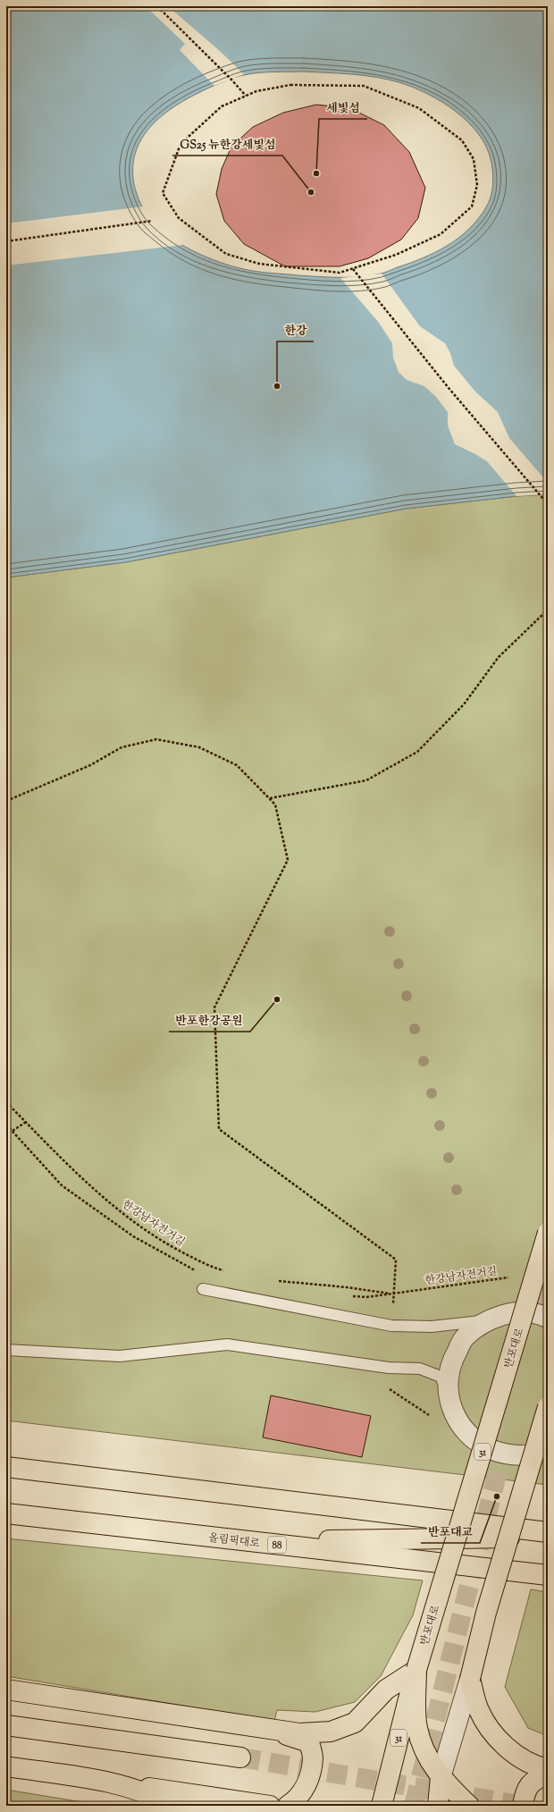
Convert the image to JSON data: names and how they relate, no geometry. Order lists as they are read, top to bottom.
{
  "streets": {
    "main road": [
      "반포대로",
      "31",
      "올림픽대로",
      "88"
    ],
    "path": ["한강남자전거길"]
  },
  "places": [
    "세빛섬",
    "GS25 뉴한강세빛섬",
    "한강",
    "반포한강공원",
    "반포대교"
  ]
}
